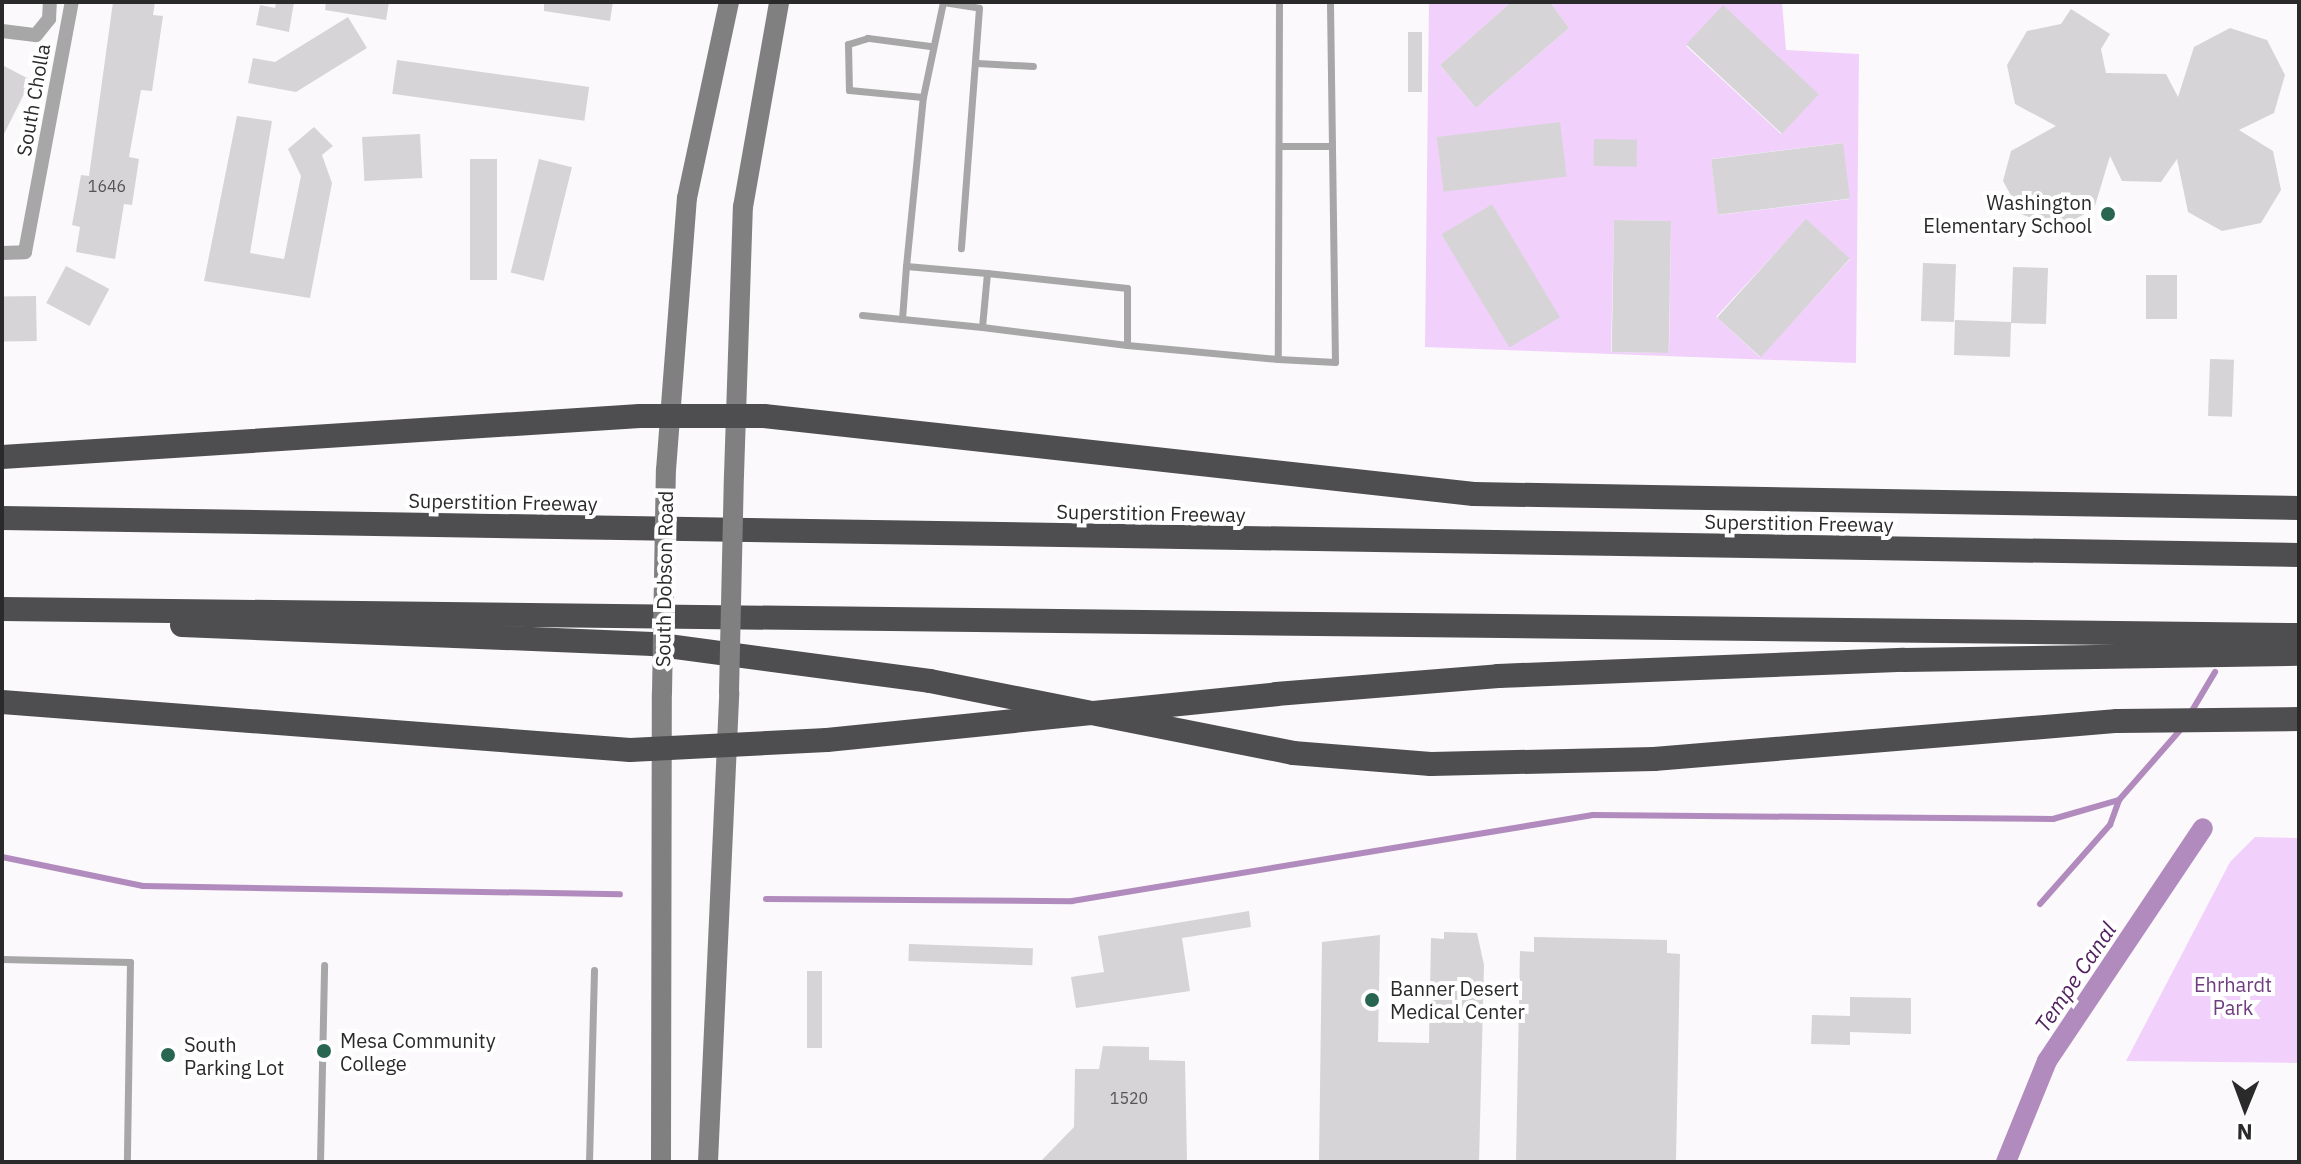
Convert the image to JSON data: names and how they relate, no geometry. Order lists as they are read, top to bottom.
{
  "streets": {
    "highway": ["Superstition Freeway"],
    "main road": ["South Dobson Road"],
    "street": ["South Cholla"]
  },
  "water": ["Tempe Canal"],
  "parks": ["Ehrhardt Park"],
  "places": [
    "Washington Elementary School",
    "Banner Desert Medical Center",
    "Mesa Community College",
    "South Parking Lot"
  ],
  "house_numbers": ["1646", "1520"],
  "north": "bottom"
}
